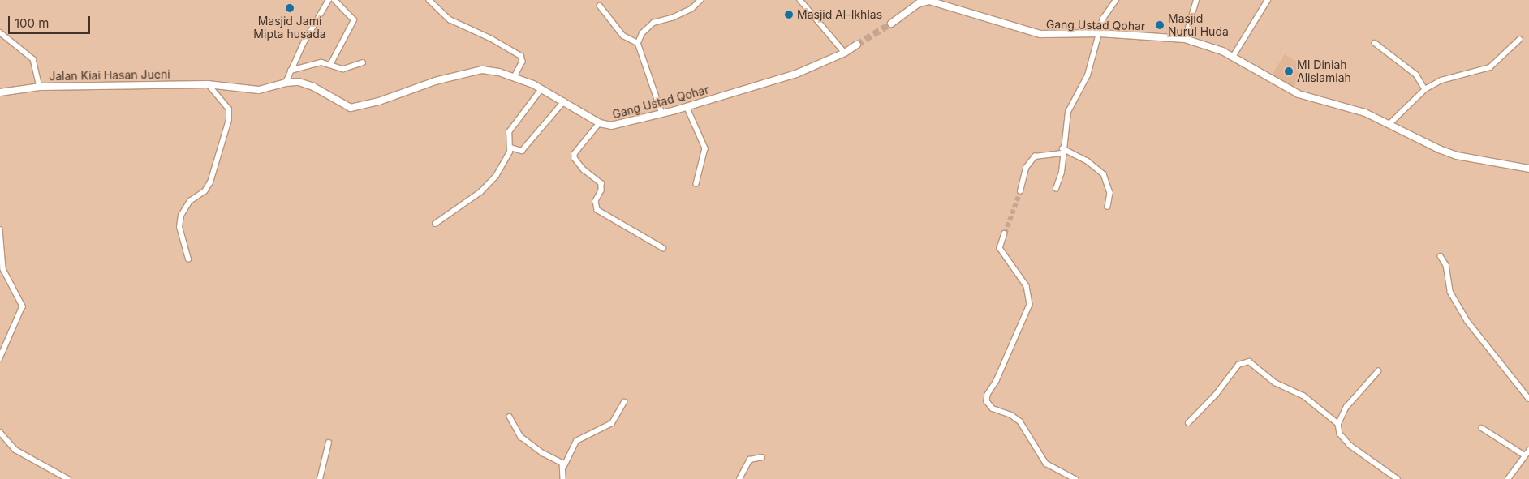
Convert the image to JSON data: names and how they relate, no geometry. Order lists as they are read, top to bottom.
{
  "streets": {
    "street": ["Gang Ustad Qohar", "Jalan Kiai Hasan Jueni"]
  },
  "crossings": [
    ["Gang Ustad Qohar", "Jalan Kiai Hasan Jueni"]
  ],
  "places": [
    "Masjid Jami Mipta husada",
    "Masjid Al-Ikhlas",
    "Masjid Nurul Huda",
    "MI Diniah Alislamiah"
  ],
  "scale_bar": "100 m"
}
